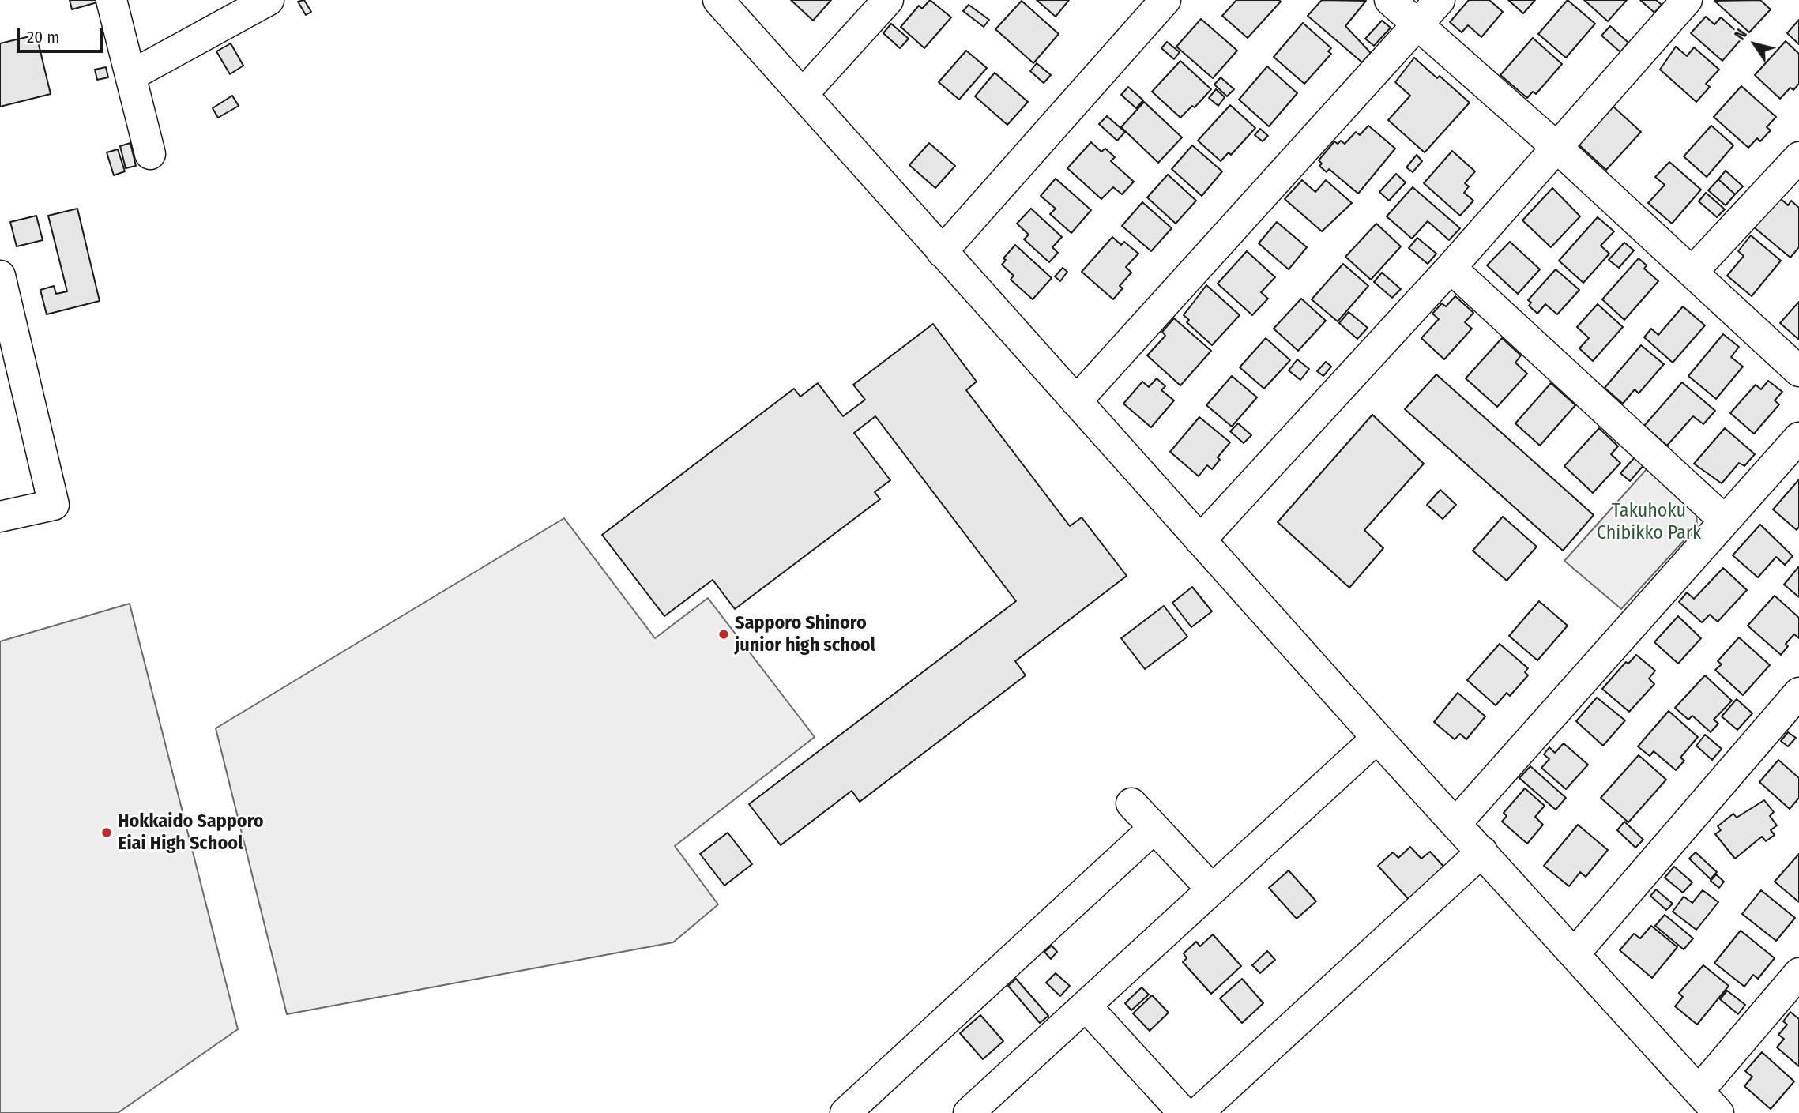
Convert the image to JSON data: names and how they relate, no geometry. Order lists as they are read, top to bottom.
{
  "parks": ["Takuhoku Chibikko Park"],
  "places": ["Sapporo Shinoro junior high school", "Hokkaido Sapporo Eiai High School"],
  "scale_bar": "20 m",
  "north": "top left"
}
